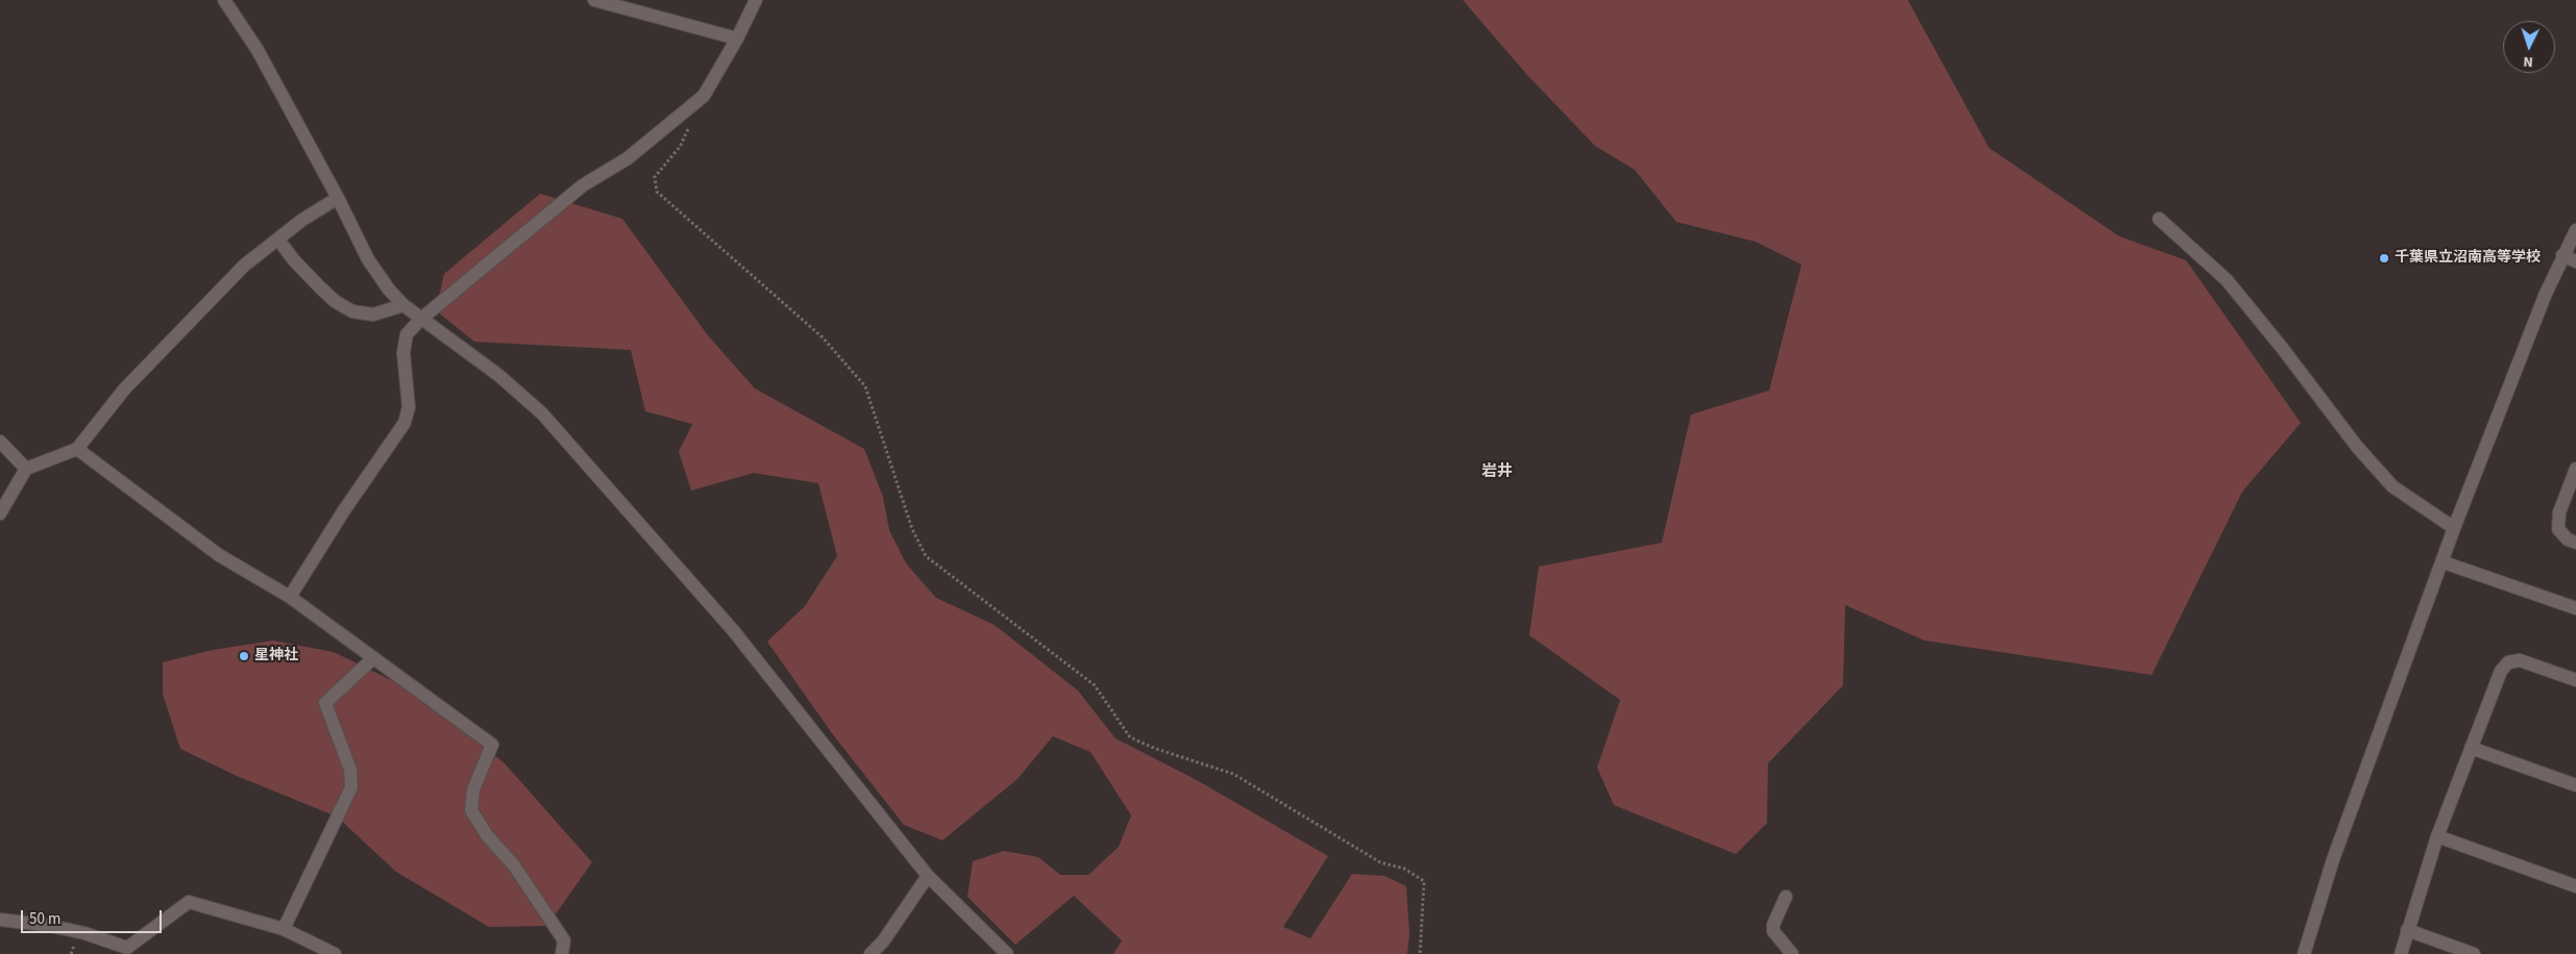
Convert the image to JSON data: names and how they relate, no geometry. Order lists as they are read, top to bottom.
{
  "districts": ["岩井"],
  "places": ["千葉県立沼南高等学校", "星神社"],
  "scale_bar": "50 m",
  "north": "bottom"
}
